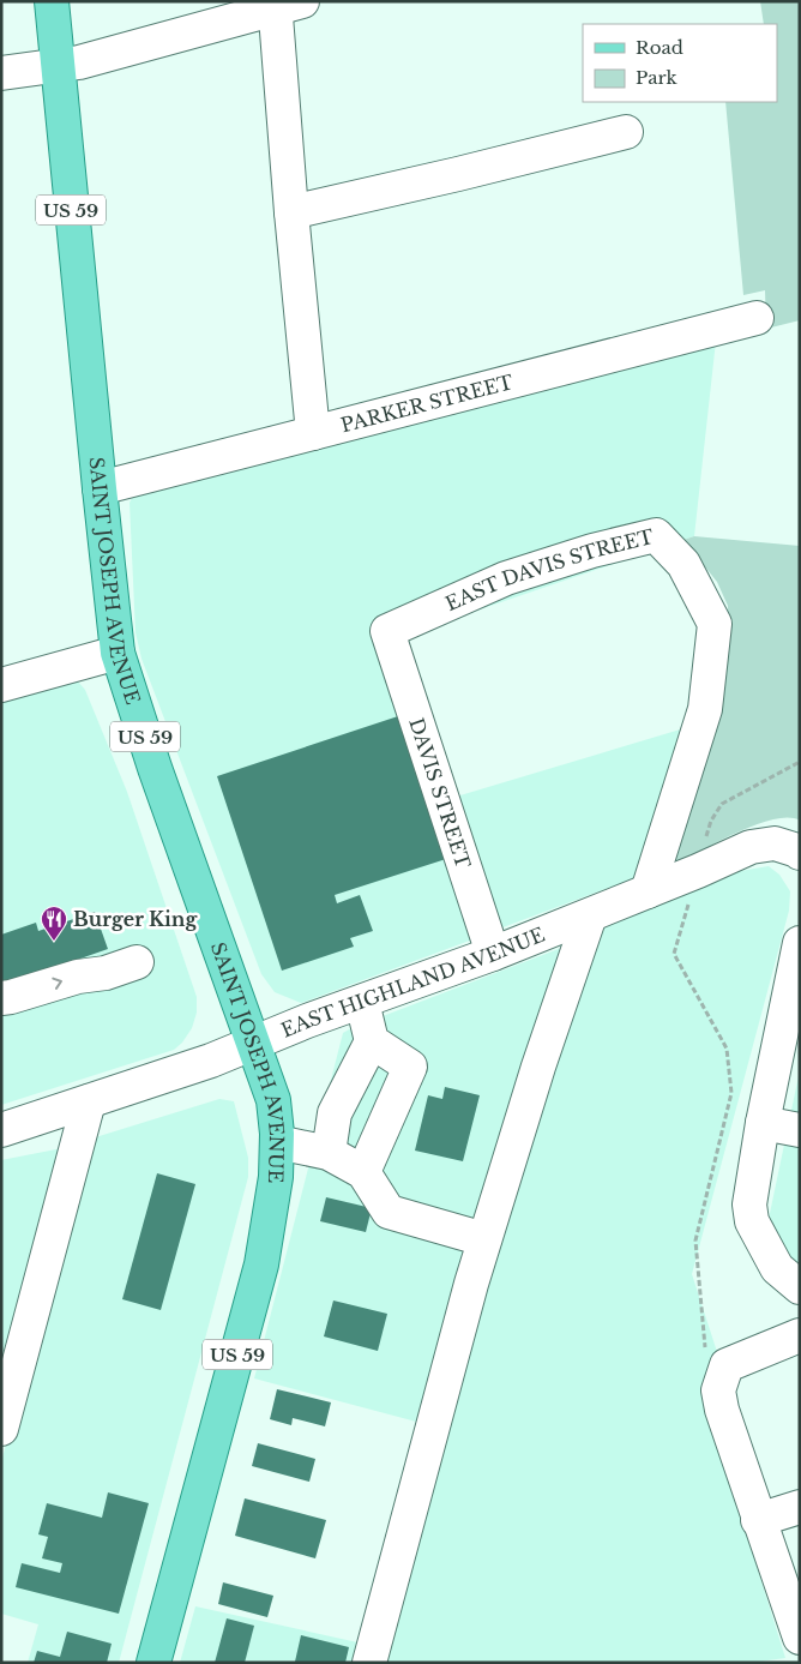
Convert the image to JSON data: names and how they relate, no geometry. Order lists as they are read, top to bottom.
{
  "streets": {
    "main road": ["US 59", "SAINT JOSEPH AVENUE"],
    "street": [
      "PARKER STREET",
      "EAST DAVIS STREET",
      "DAVIS STREET",
      "EAST HIGHLAND AVENUE"
    ]
  },
  "crossings": [
    ["PARKER STREET", "SAINT JOSEPH AVENUE"],
    ["EAST DAVIS STREET", "DAVIS STREET"],
    ["EAST DAVIS STREET", "EAST HIGHLAND AVENUE"],
    ["SAINT JOSEPH AVENUE", "EAST HIGHLAND AVENUE"],
    ["DAVIS STREET", "EAST HIGHLAND AVENUE"]
  ],
  "places": {
    "restaurant": ["Burger King"]
  },
  "legend": ["Road", "Park"]
}
